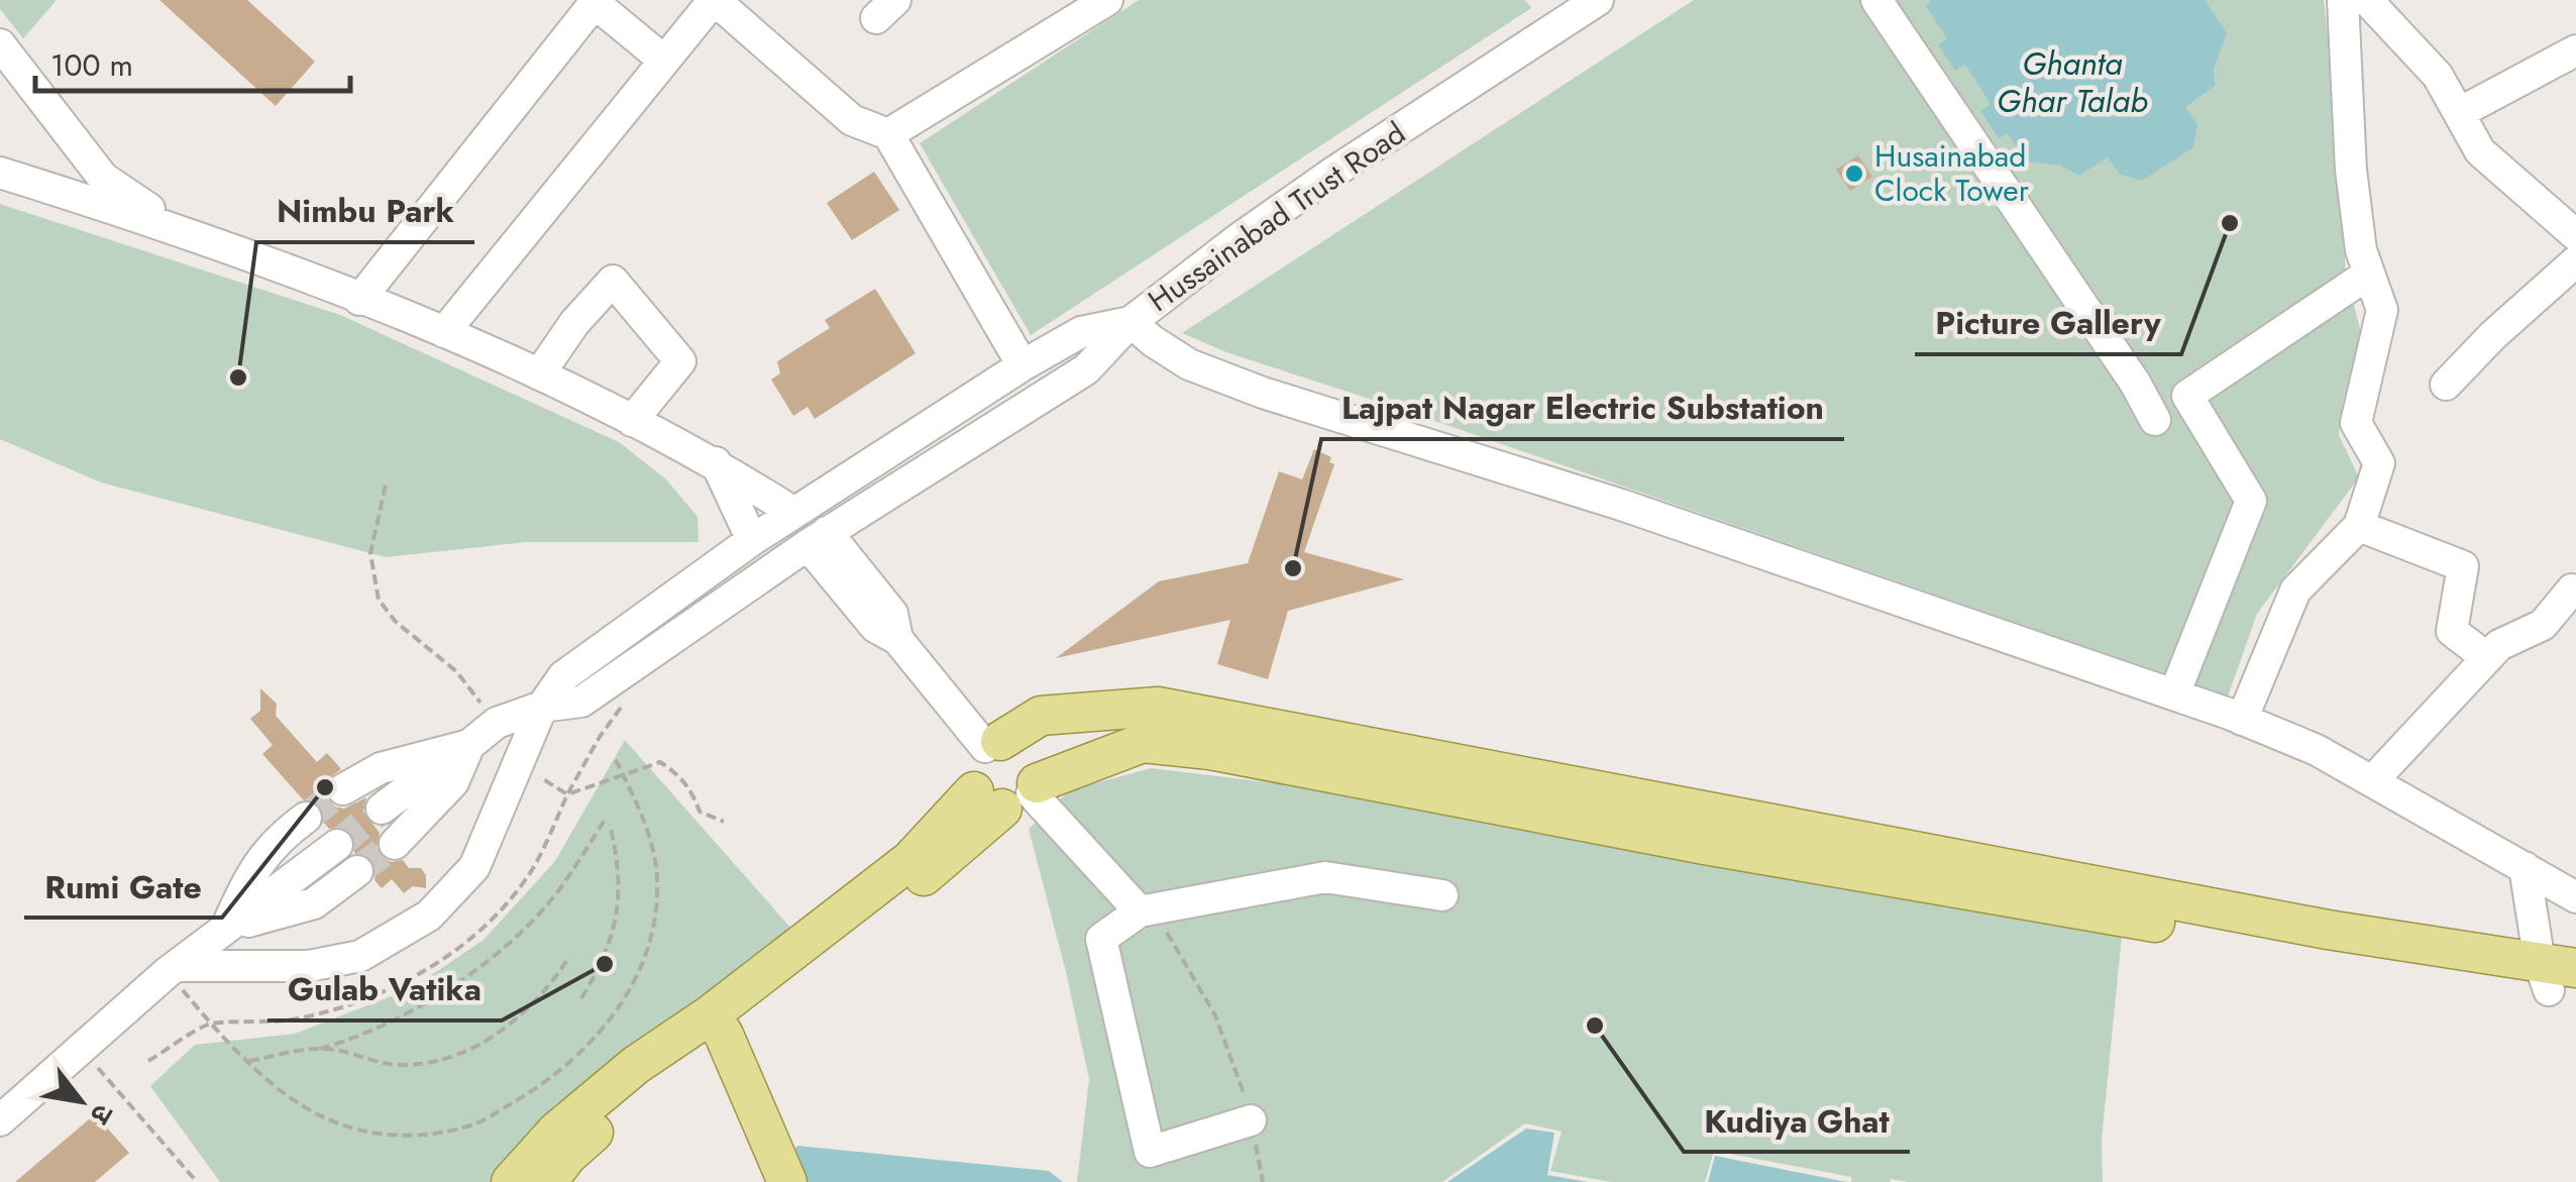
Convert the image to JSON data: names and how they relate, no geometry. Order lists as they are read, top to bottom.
{
  "streets": {
    "street": ["Hussainabad Trust Road"]
  },
  "water": ["Ghanta Ghar Talab"],
  "places": [
    "Husainabad Clock Tower",
    "Picture Gallery",
    "Nimbu Park",
    "Lajpat Nagar Electric Substation",
    "Rumi Gate",
    "Gulab Vatika",
    "Kudiya Ghat"
  ],
  "scale_bar": "100 m",
  "north": "bottom right"
}
